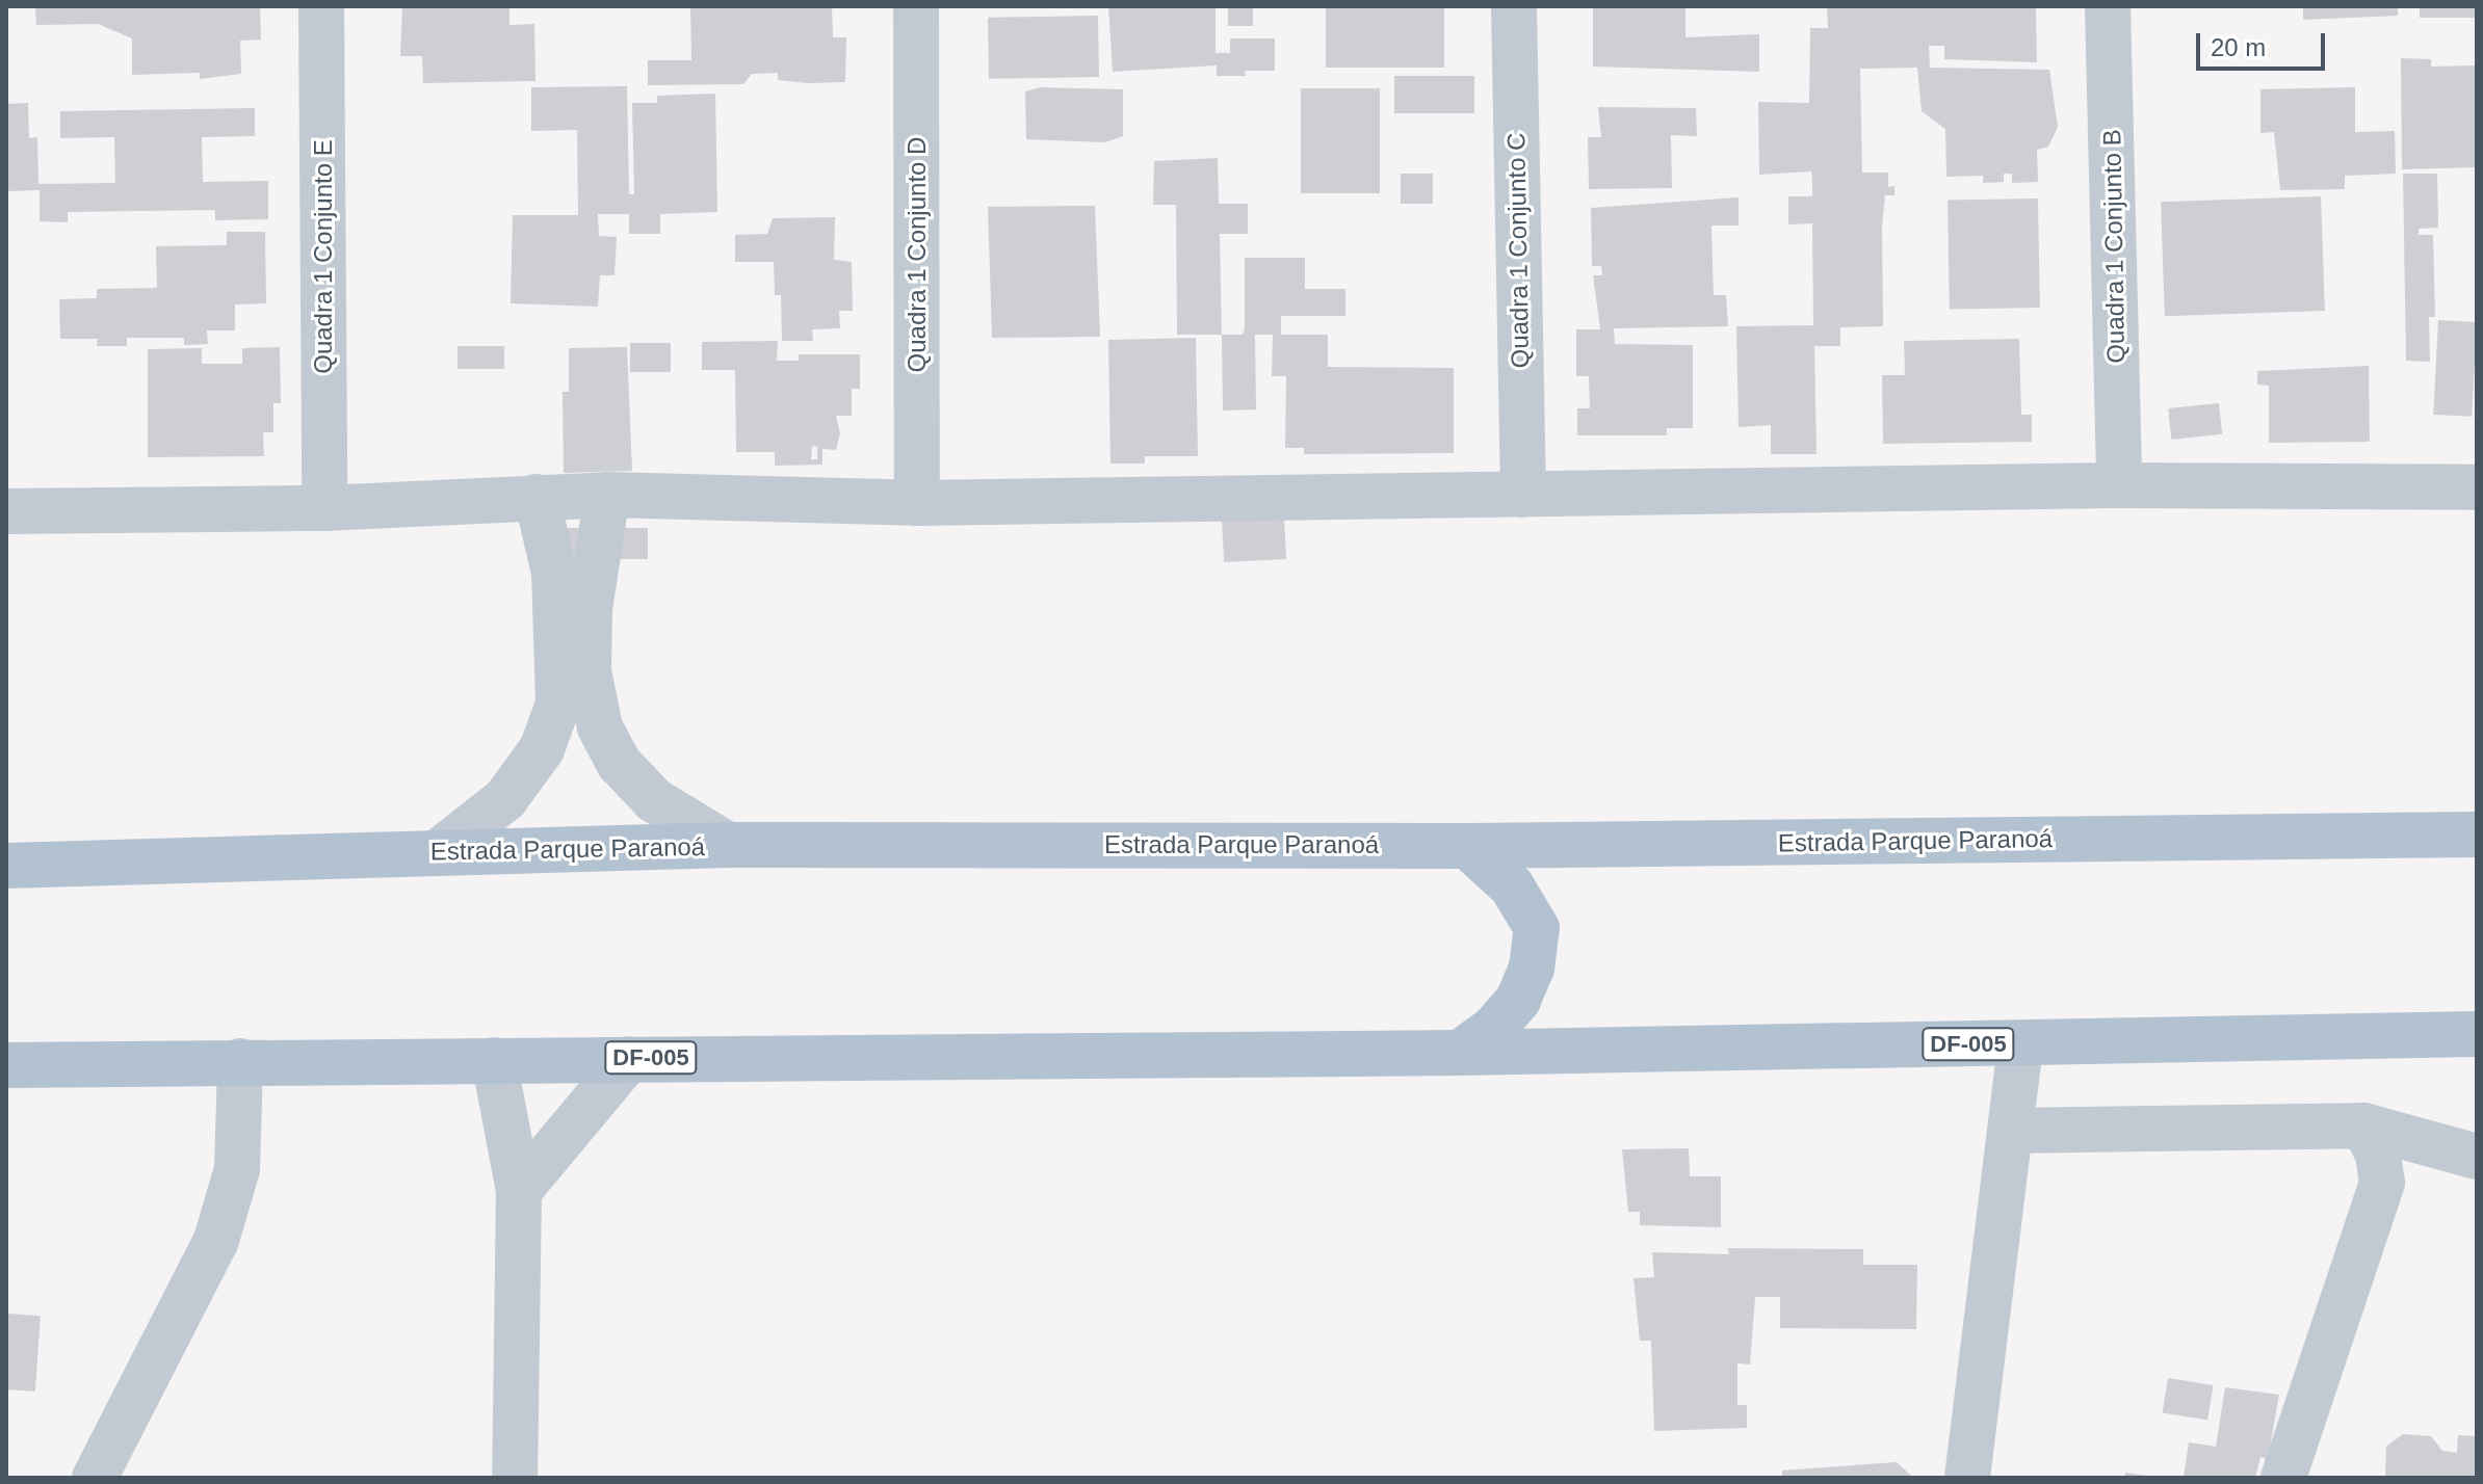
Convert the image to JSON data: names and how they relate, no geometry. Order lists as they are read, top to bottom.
{
  "streets": {
    "main road": ["Estrada Parque Paranoá", "DF-005"],
    "street": [
      "Quadra 1 Conjunto B",
      "Quadra 1 Conjunto C",
      "Quadra 1 Conjunto D",
      "Quadra 1 Conjunto E"
    ]
  },
  "scale_bar": "20 m"
}
